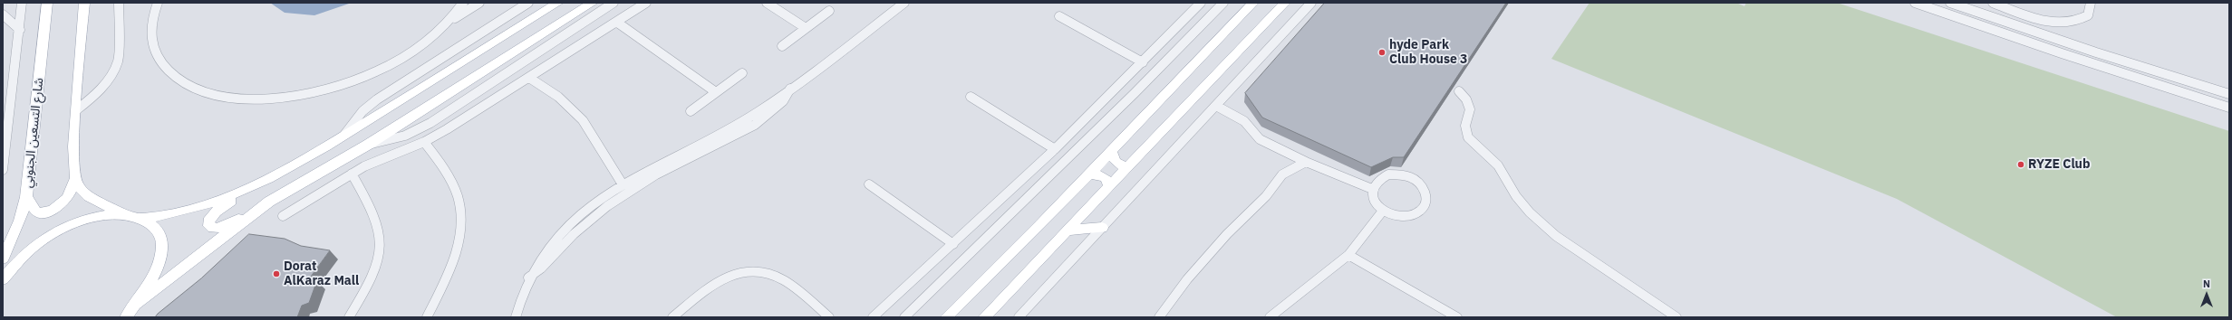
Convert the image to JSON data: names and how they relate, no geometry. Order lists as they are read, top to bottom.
{
  "streets": {
    "main road": ["شارع التسعين الجنوبي"]
  },
  "places": ["hyde Park Club House 3", "RYZE Club", "Dorat AlKaraz Mall"],
  "north": "top"
}
